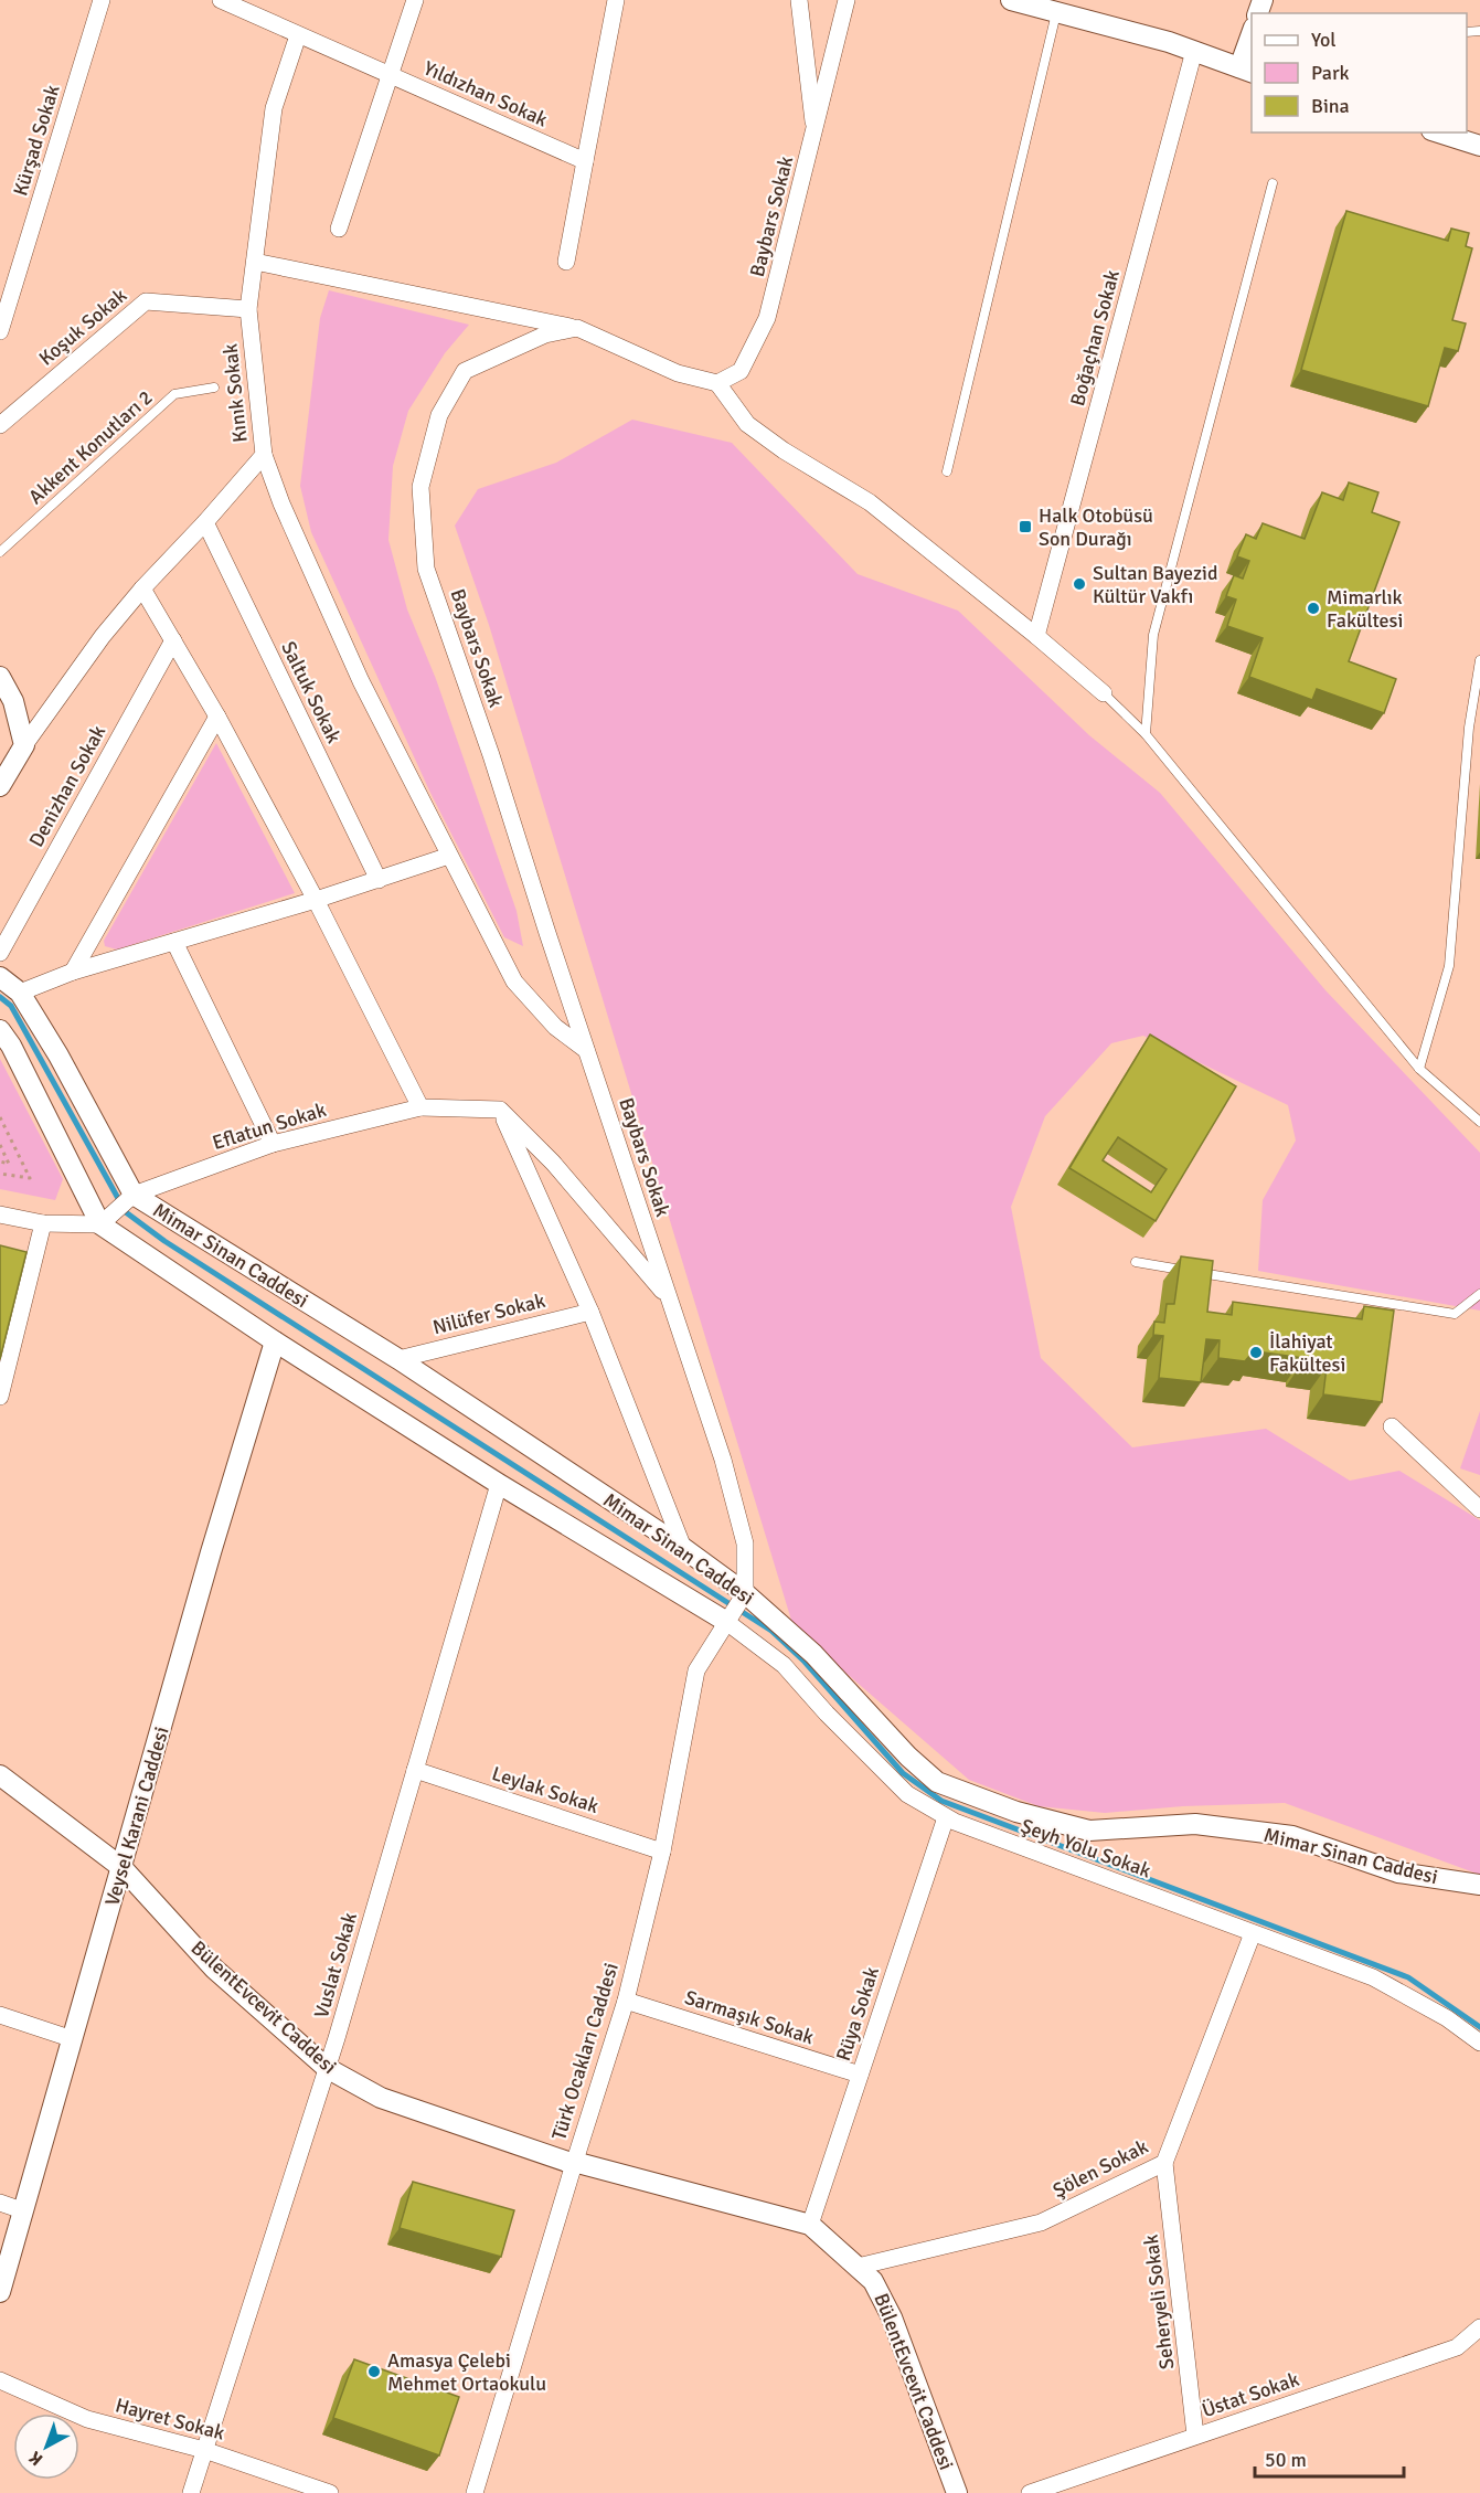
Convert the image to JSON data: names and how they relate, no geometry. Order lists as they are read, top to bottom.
{
  "streets": {
    "street": [
      "Yıldızhan Sokak",
      "Kürşad Sokak",
      "Baybars Sokak",
      "Koşuk Sokak",
      "Boğaçhan Sokak",
      "Kınık Sokak",
      "Saltuk Sokak",
      "Denizhan Sokak",
      "Eflatun Sokak",
      "Mimar Sinan Caddesi",
      "Nilüfer Sokak",
      "Leylak Sokak",
      "Veysel Karani Caddesi",
      "Şeyh Yolu Sokak",
      "Vuslat Sokak",
      "BülentEvcevit Caddesi",
      "Rüya Sokak",
      "Sarmaşık Sokak",
      "Türk Ocakları Caddesi",
      "Şölen Sokak",
      "Seheryeli Sokak",
      "Üstat Sokak",
      "Hayret Sokak"
    ],
    "lane": ["Akkent Konutları 2"]
  },
  "crossings": [
    ["Yıldızhan Sokak", "Kınık Sokak"],
    ["Baybars Sokak", "Mimar Sinan Caddesi"],
    ["Baybars Sokak", "Türk Ocakları Caddesi"],
    ["Koşuk Sokak", "Kınık Sokak"],
    ["Kınık Sokak", "Saltuk Sokak"],
    ["Eflatun Sokak", "Mimar Sinan Caddesi"],
    ["Mimar Sinan Caddesi", "Nilüfer Sokak"],
    ["Mimar Sinan Caddesi", "Veysel Karani Caddesi"],
    ["Mimar Sinan Caddesi", "Şeyh Yolu Sokak"],
    ["Mimar Sinan Caddesi", "Vuslat Sokak"],
    ["Mimar Sinan Caddesi", "Türk Ocakları Caddesi"],
    ["Leylak Sokak", "Vuslat Sokak"],
    ["Leylak Sokak", "Türk Ocakları Caddesi"],
    ["Veysel Karani Caddesi", "BülentEvcevit Caddesi"],
    ["Şeyh Yolu Sokak", "Rüya Sokak"],
    ["Şeyh Yolu Sokak", "Türk Ocakları Caddesi"],
    ["Şeyh Yolu Sokak", "Şölen Sokak"],
    ["Vuslat Sokak", "BülentEvcevit Caddesi"],
    ["Vuslat Sokak", "Hayret Sokak"],
    ["BülentEvcevit Caddesi", "Rüya Sokak"],
    ["BülentEvcevit Caddesi", "Türk Ocakları Caddesi"],
    ["BülentEvcevit Caddesi", "Şölen Sokak"],
    ["Rüya Sokak", "Sarmaşık Sokak"],
    ["Sarmaşık Sokak", "Türk Ocakları Caddesi"],
    ["Şölen Sokak", "Seheryeli Sokak"],
    ["Seheryeli Sokak", "Üstat Sokak"]
  ],
  "places": {
    "transit": ["Halk Otobüsü Son Durağı"],
    "other": [
      "Sultan Bayezid Kültür Vakfı",
      "Mimarlık Fakültesi",
      "İlahiyat Fakültesi",
      "Amasya Çelebi Mehmet Ortaokulu"
    ]
  },
  "legend": ["Yol", "Park", "Bina"],
  "scale_bar": "50 m",
  "north": "bottom left"
}
